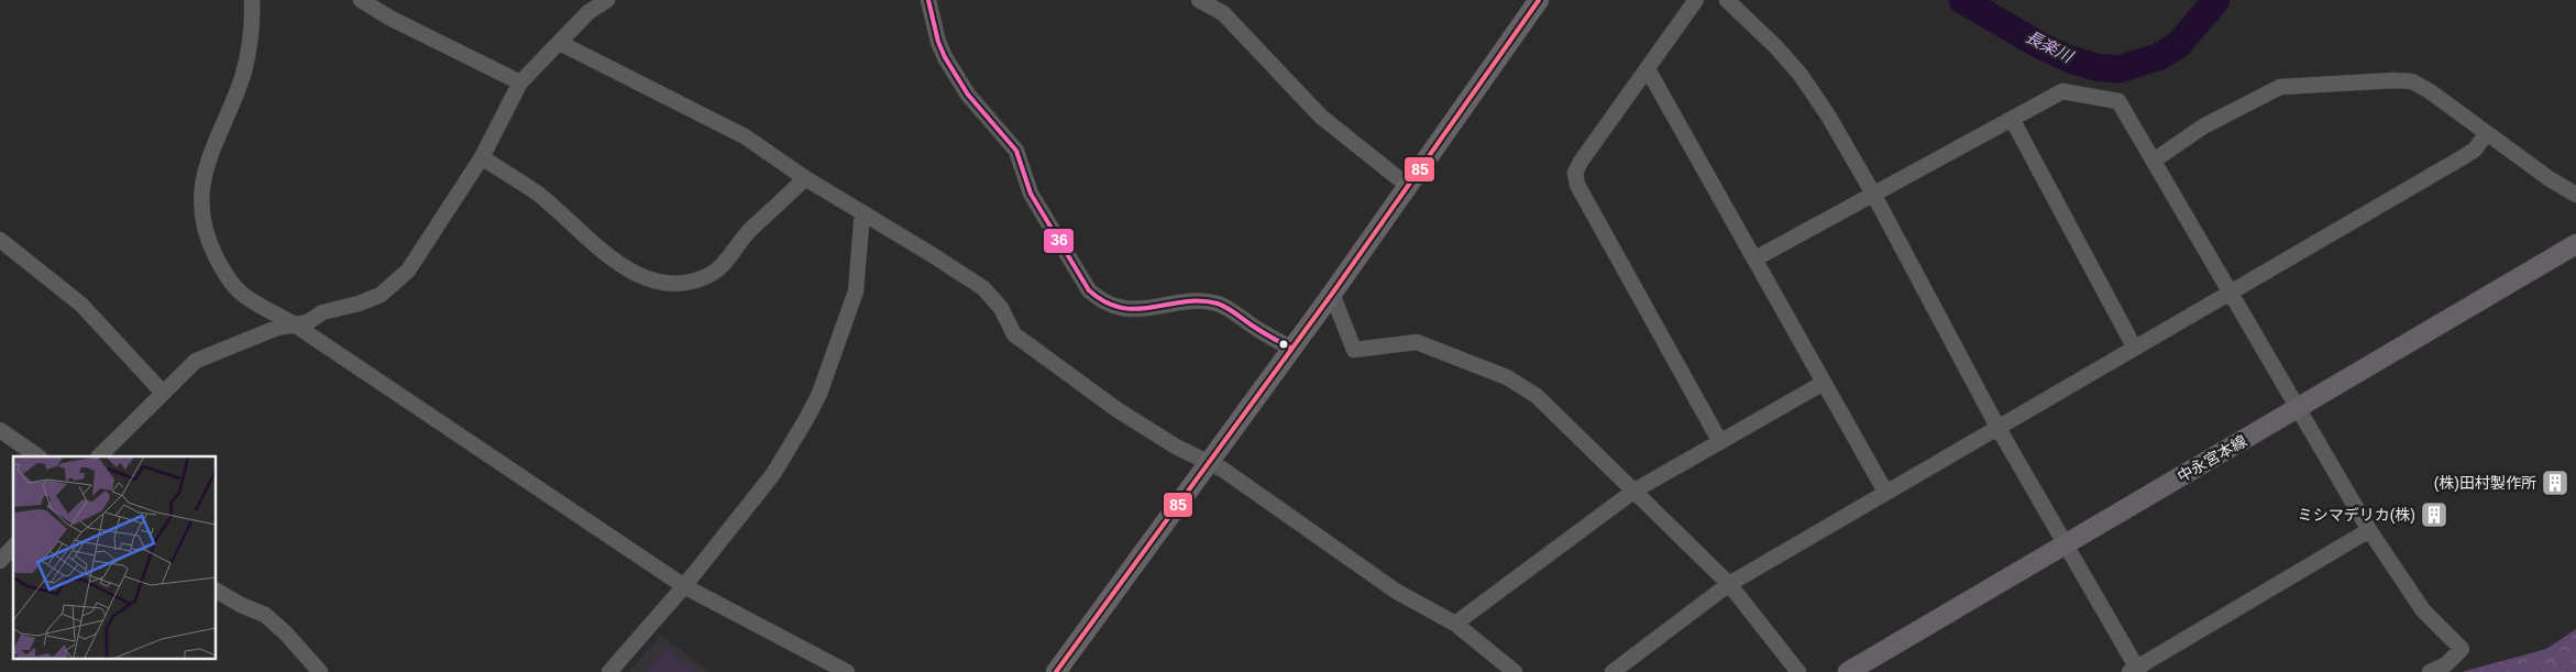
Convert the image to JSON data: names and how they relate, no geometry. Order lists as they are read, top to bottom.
{
  "streets": {
    "main road": ["中永宮本線"]
  },
  "water": ["長楽川"],
  "places": {
    "building": ["(株)田村製作所", "ミシマデリカ(株)"]
  },
  "lines": ["transit line 36", "transit line 85"]
}
